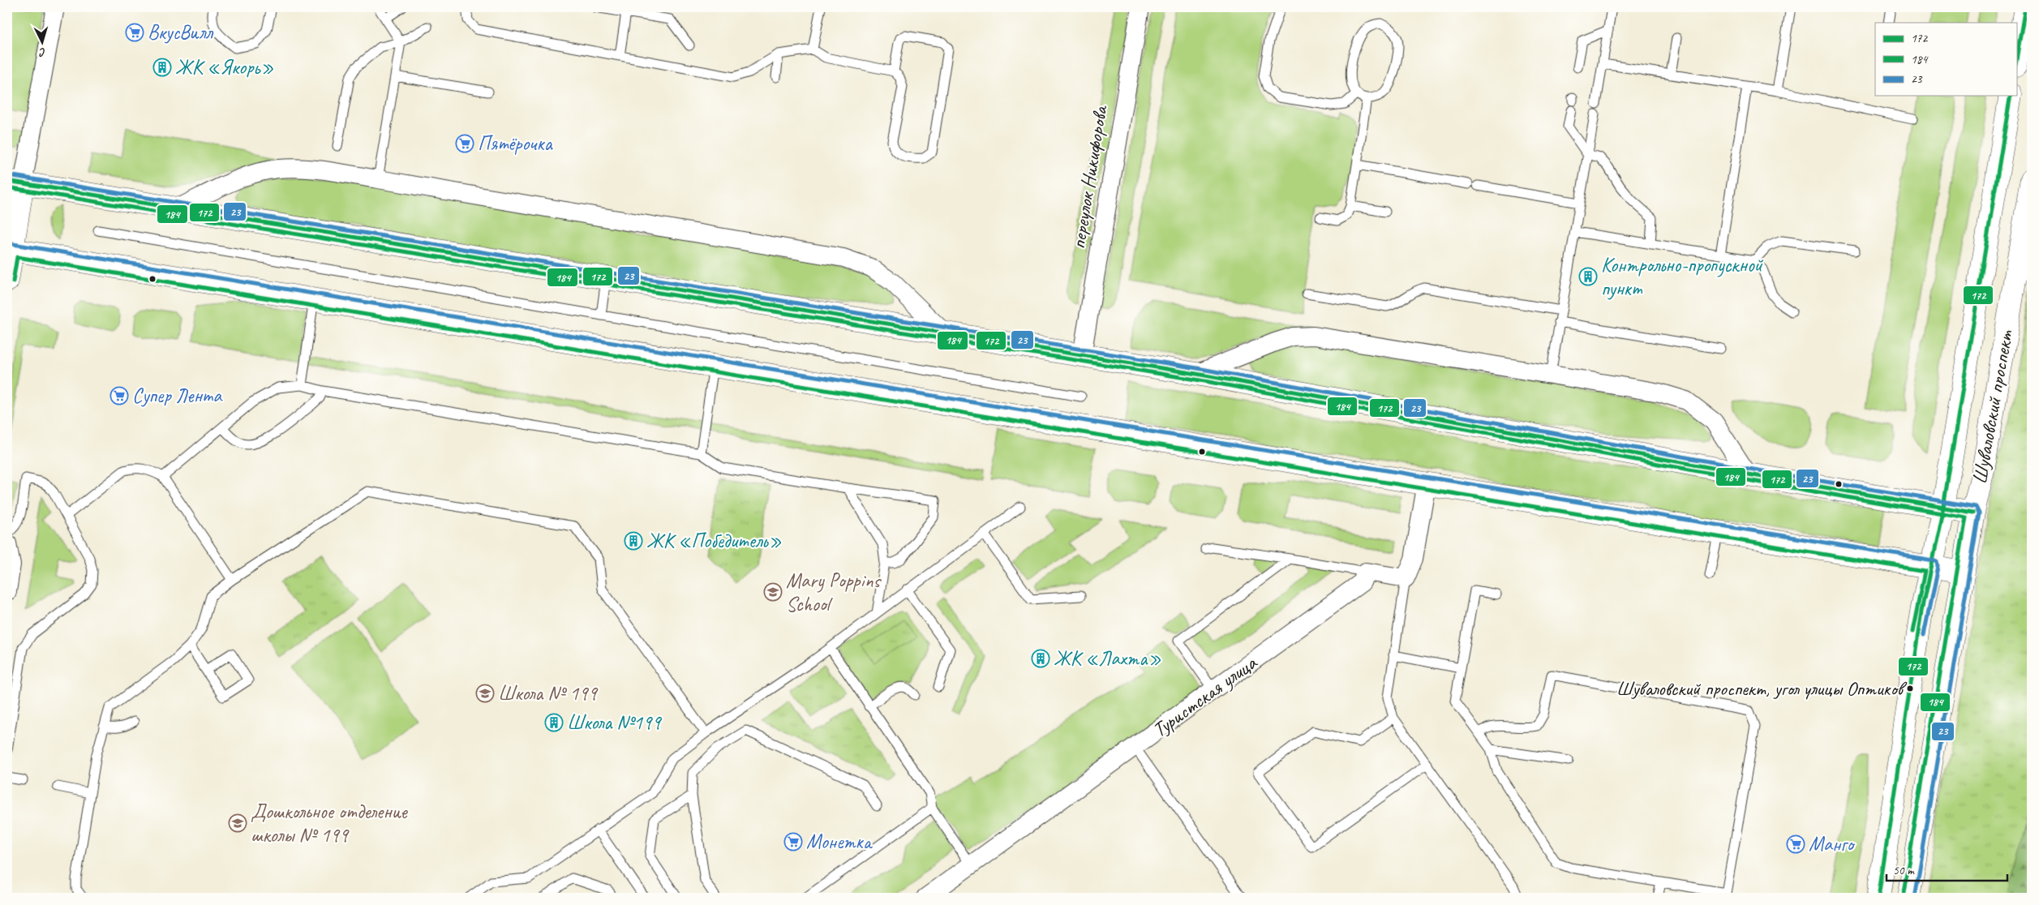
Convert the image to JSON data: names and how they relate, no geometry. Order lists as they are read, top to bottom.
{
  "streets": {
    "street": ["переулок Никифорова", "Шуваловский проспект", "Туристская улица"]
  },
  "places": {
    "supermarket": [
      "ВкусВилл",
      "Пятёрочка",
      "Супер Лента",
      "Монетка",
      "Манго"
    ],
    "building": [
      "ЖК «Якорь»",
      "Контрольно-пропускной пункт",
      "ЖК «Победитель»",
      "ЖК «Лахта»",
      "Школа №199"
    ],
    "school or university": ["Mary Poppins School", "Школа № 199", "Дошкольное отделение школы № 199"],
    "other": ["Шуваловский проспект, угол улицы Оптиков"]
  },
  "lines": ["transit line 172", "transit line 23", "transit line 184"],
  "legend": ["172", "184", "23"],
  "scale_bar": "50 m",
  "north": "bottom"
}
